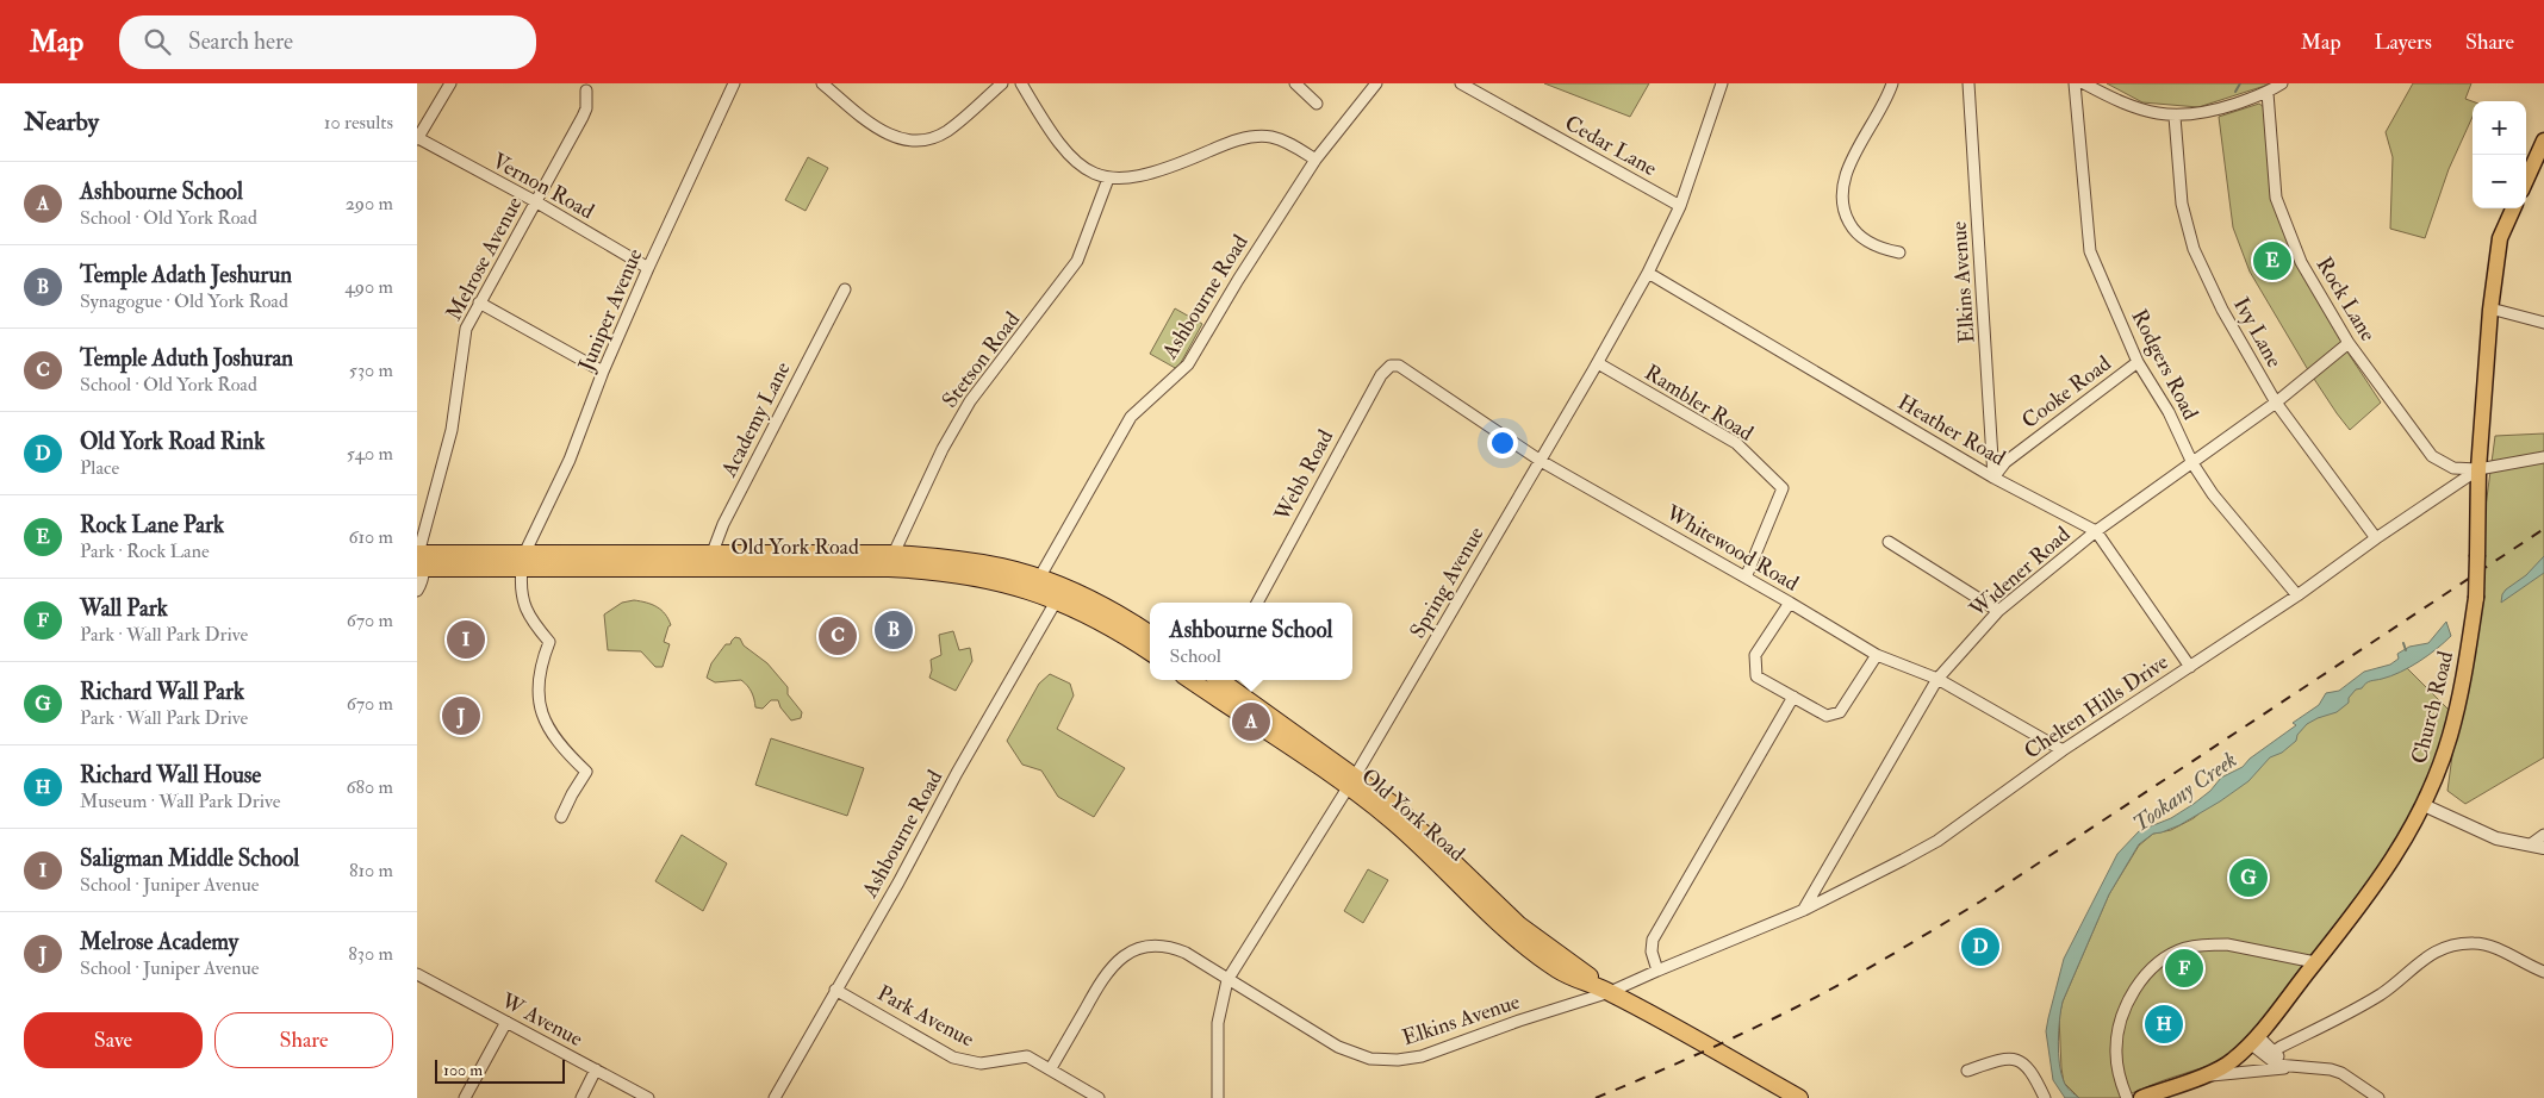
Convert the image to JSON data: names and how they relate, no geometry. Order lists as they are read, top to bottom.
{
  "streets": {
    "highway": ["Old York Road"],
    "main road": ["Church Road"],
    "street": [
      "Cedar Lane",
      "Vernon Road",
      "Melrose Avenue",
      "Elkins Avenue",
      "Ashbourne Road",
      "Rock Lane",
      "Juniper Avenue",
      "Ivy Lane",
      "Stetson Road",
      "Rodgers Road",
      "Cooke Road",
      "Rambler Road",
      "Academy Lane",
      "Heather Road",
      "Webb Road",
      "Whitewood Road",
      "Widener Road",
      "Spring Avenue",
      "Chelten Hills Drive",
      "Park Avenue",
      "W Avenue"
    ]
  },
  "crossings": [
    ["Cedar Lane", "Spring Avenue"],
    ["Vernon Road", "Melrose Avenue"],
    ["Vernon Road", "Juniper Avenue"],
    ["Melrose Avenue", "Old York Road"],
    ["Elkins Avenue", "Cooke Road"],
    ["Elkins Avenue", "Heather Road"],
    ["Elkins Avenue", "Old York Road"],
    ["Elkins Avenue", "Spring Avenue"],
    ["Elkins Avenue", "Chelten Hills Drive"],
    ["Elkins Avenue", "Park Avenue"],
    ["Ashbourne Road", "Old York Road"],
    ["Ashbourne Road", "Park Avenue"],
    ["Rock Lane", "Widener Road"],
    ["Rock Lane", "Chelten Hills Drive"],
    ["Rock Lane", "Church Road"],
    ["Juniper Avenue", "Old York Road"],
    ["Ivy Lane", "Widener Road"],
    ["Ivy Lane", "Chelten Hills Drive"],
    ["Stetson Road", "Old York Road"],
    ["Rodgers Road", "Cooke Road"],
    ["Rodgers Road", "Widener Road"],
    ["Rodgers Road", "Chelten Hills Drive"],
    ["Cooke Road", "Heather Road"],
    ["Rambler Road", "Whitewood Road"],
    ["Rambler Road", "Spring Avenue"],
    ["Academy Lane", "Old York Road"],
    ["Heather Road", "Widener Road"],
    ["Heather Road", "Spring Avenue"],
    ["Heather Road", "Chelten Hills Drive"],
    ["Webb Road", "Whitewood Road"],
    ["Old York Road", "Spring Avenue"],
    ["Whitewood Road", "Widener Road"],
    ["Whitewood Road", "Spring Avenue"],
    ["Whitewood Road", "Chelten Hills Drive"],
    ["Widener Road", "Chelten Hills Drive"],
    ["Chelten Hills Drive", "Church Road"]
  ],
  "water": ["Tookany Creek"],
  "scale_bar": "100 m",
  "page": {
    "header": "Map",
    "search": "Search here",
    "nav": ["Map", "Layers", "Share"],
    "heading": ["Nearby", "10 results"],
    "map_buttons": ["+", "−"],
    "list": [
      {
        "mark": "A",
        "name": "Ashbourne School",
        "note": "School · Old York Road",
        "value": "290 m"
      },
      {
        "mark": "B",
        "name": "Temple Adath Jeshurun",
        "note": "Synagogue · Old York Road",
        "value": "490 m"
      },
      {
        "mark": "C",
        "name": "Temple Aduth Joshuran",
        "note": "School · Old York Road",
        "value": "530 m"
      },
      {
        "mark": "D",
        "name": "Old York Road Rink",
        "note": "Place",
        "value": "540 m"
      },
      {
        "mark": "E",
        "name": "Rock Lane Park",
        "note": "Park · Rock Lane",
        "value": "610 m"
      },
      {
        "mark": "F",
        "name": "Wall Park",
        "note": "Park · Wall Park Drive",
        "value": "670 m"
      },
      {
        "mark": "G",
        "name": "Richard Wall Park",
        "note": "Park · Wall Park Drive",
        "value": "670 m"
      },
      {
        "mark": "H",
        "name": "Richard Wall House",
        "note": "Museum · Wall Park Drive",
        "value": "680 m"
      },
      {
        "mark": "I",
        "name": "Saligman Middle School",
        "note": "School · Juniper Avenue",
        "value": "810 m"
      },
      {
        "mark": "J",
        "name": "Melrose Academy",
        "note": "School · Juniper Avenue",
        "value": "830 m"
      }
    ],
    "pins": [
      "E",
      "B",
      "C",
      "I",
      "J",
      "A",
      "G",
      "D",
      "F",
      "H"
    ],
    "popup": ["Ashbourne School", "School"],
    "buttons": ["Save", "Share"],
    "scale": "100 m"
  }
}
